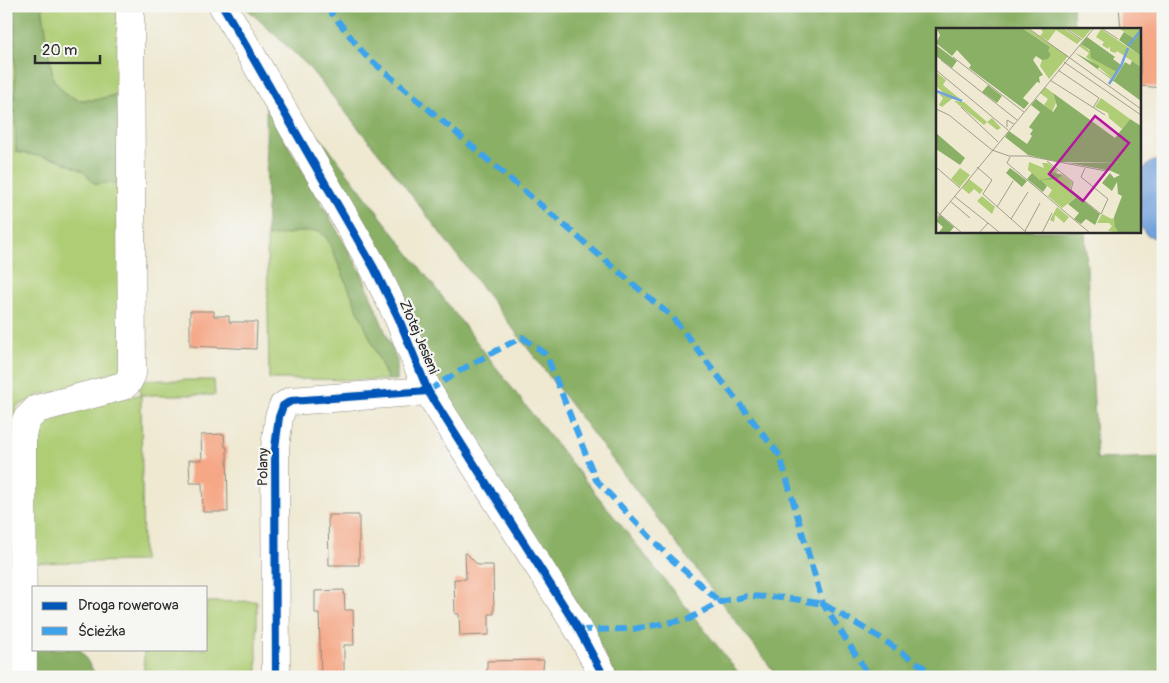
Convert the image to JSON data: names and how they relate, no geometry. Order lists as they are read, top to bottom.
{
  "streets": {
    "street": ["Złotej Jesieni", "Polany"]
  },
  "crossings": [
    ["Złotej Jesieni", "Polany"]
  ],
  "legend": ["Droga rowerowa", "Ścieżka"],
  "scale_bar": "20 m"
}
